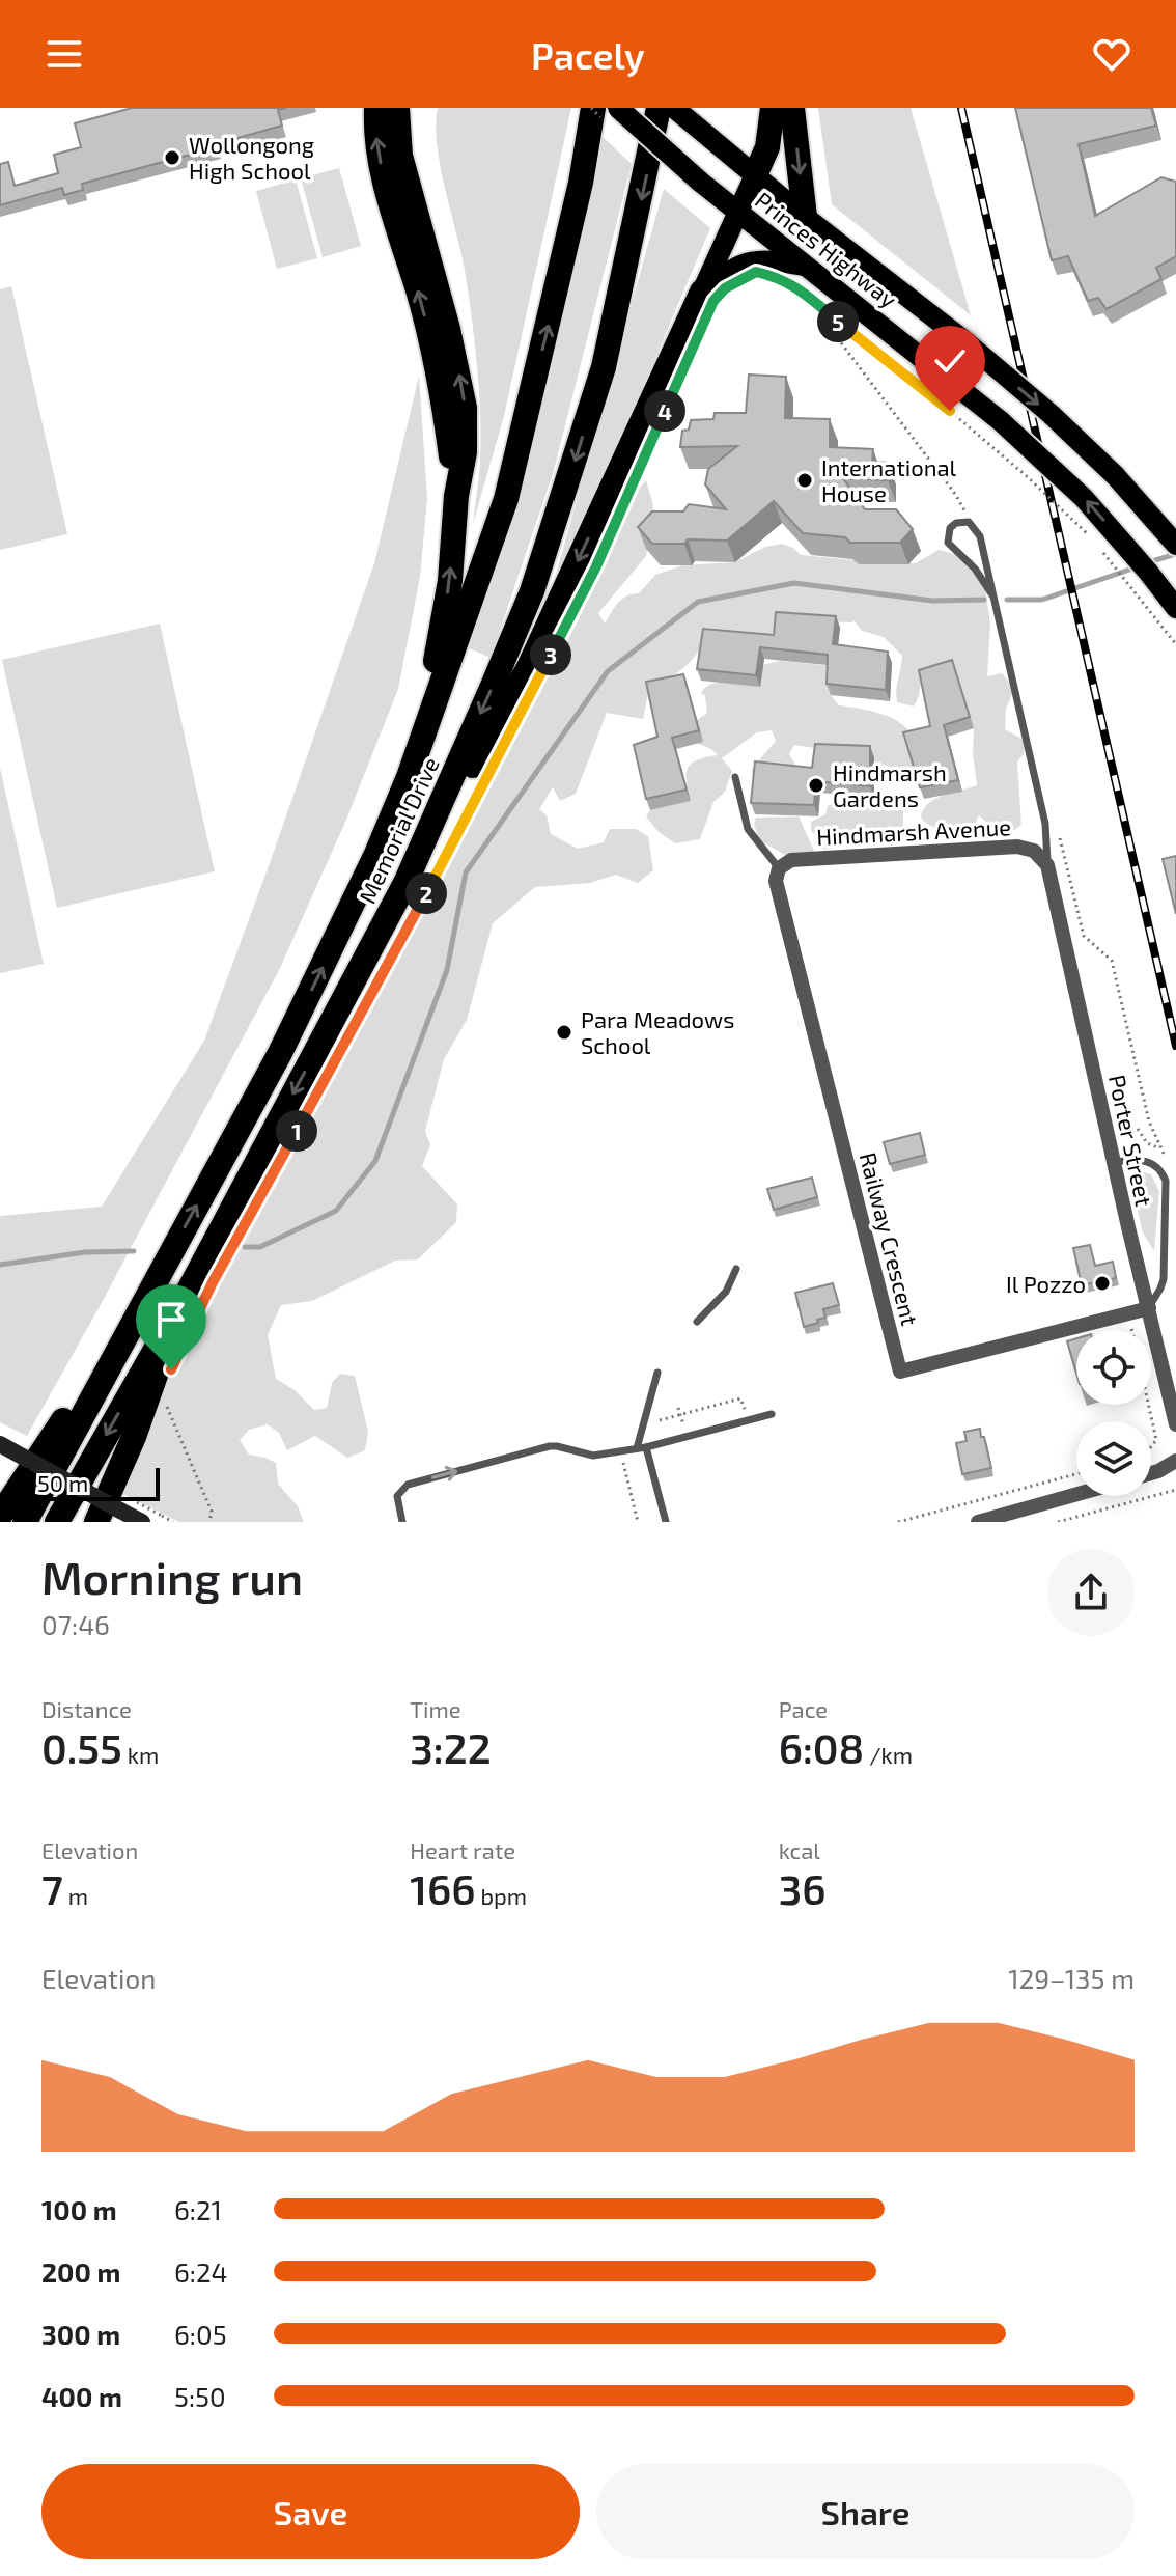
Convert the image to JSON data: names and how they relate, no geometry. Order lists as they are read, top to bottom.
{
  "streets": {
    "highway": ["Memorial Drive"],
    "main road": ["Princes Highway"],
    "street": ["Hindmarsh Avenue", "Porter Street", "Railway Crescent"]
  },
  "crossings": [
    ["Hindmarsh Avenue", "Porter Street"],
    ["Hindmarsh Avenue", "Railway Crescent"],
    ["Porter Street", "Railway Crescent"]
  ],
  "places": [
    "Wollongong High School",
    "International House",
    "Hindmarsh Gardens",
    "Para Meadows School",
    "Il Pozzo"
  ],
  "scale_bar": "50 m",
  "page": {
    "header": "Pacely",
    "pins": [
      "5",
      "4",
      "3",
      "2",
      "1"
    ],
    "scale": "50 m",
    "heading": ["Morning run", "07:46"],
    "stats": [
      ["Distance", "0.55 km"],
      ["Time", "3:22"],
      ["Pace", "6:08 /km"],
      ["Elevation", "7 m"],
      ["Heart rate", "166 bpm"],
      ["kcal", "36"]
    ],
    "chart": ["Elevation", "129–135 m"],
    "list": [
      {
        "name": "100 m",
        "note": "6:21"
      },
      {
        "name": "200 m",
        "note": "6:24"
      },
      {
        "name": "300 m",
        "note": "6:05"
      },
      {
        "name": "400 m",
        "note": "5:50"
      }
    ],
    "buttons": ["Save", "Share"]
  }
}
